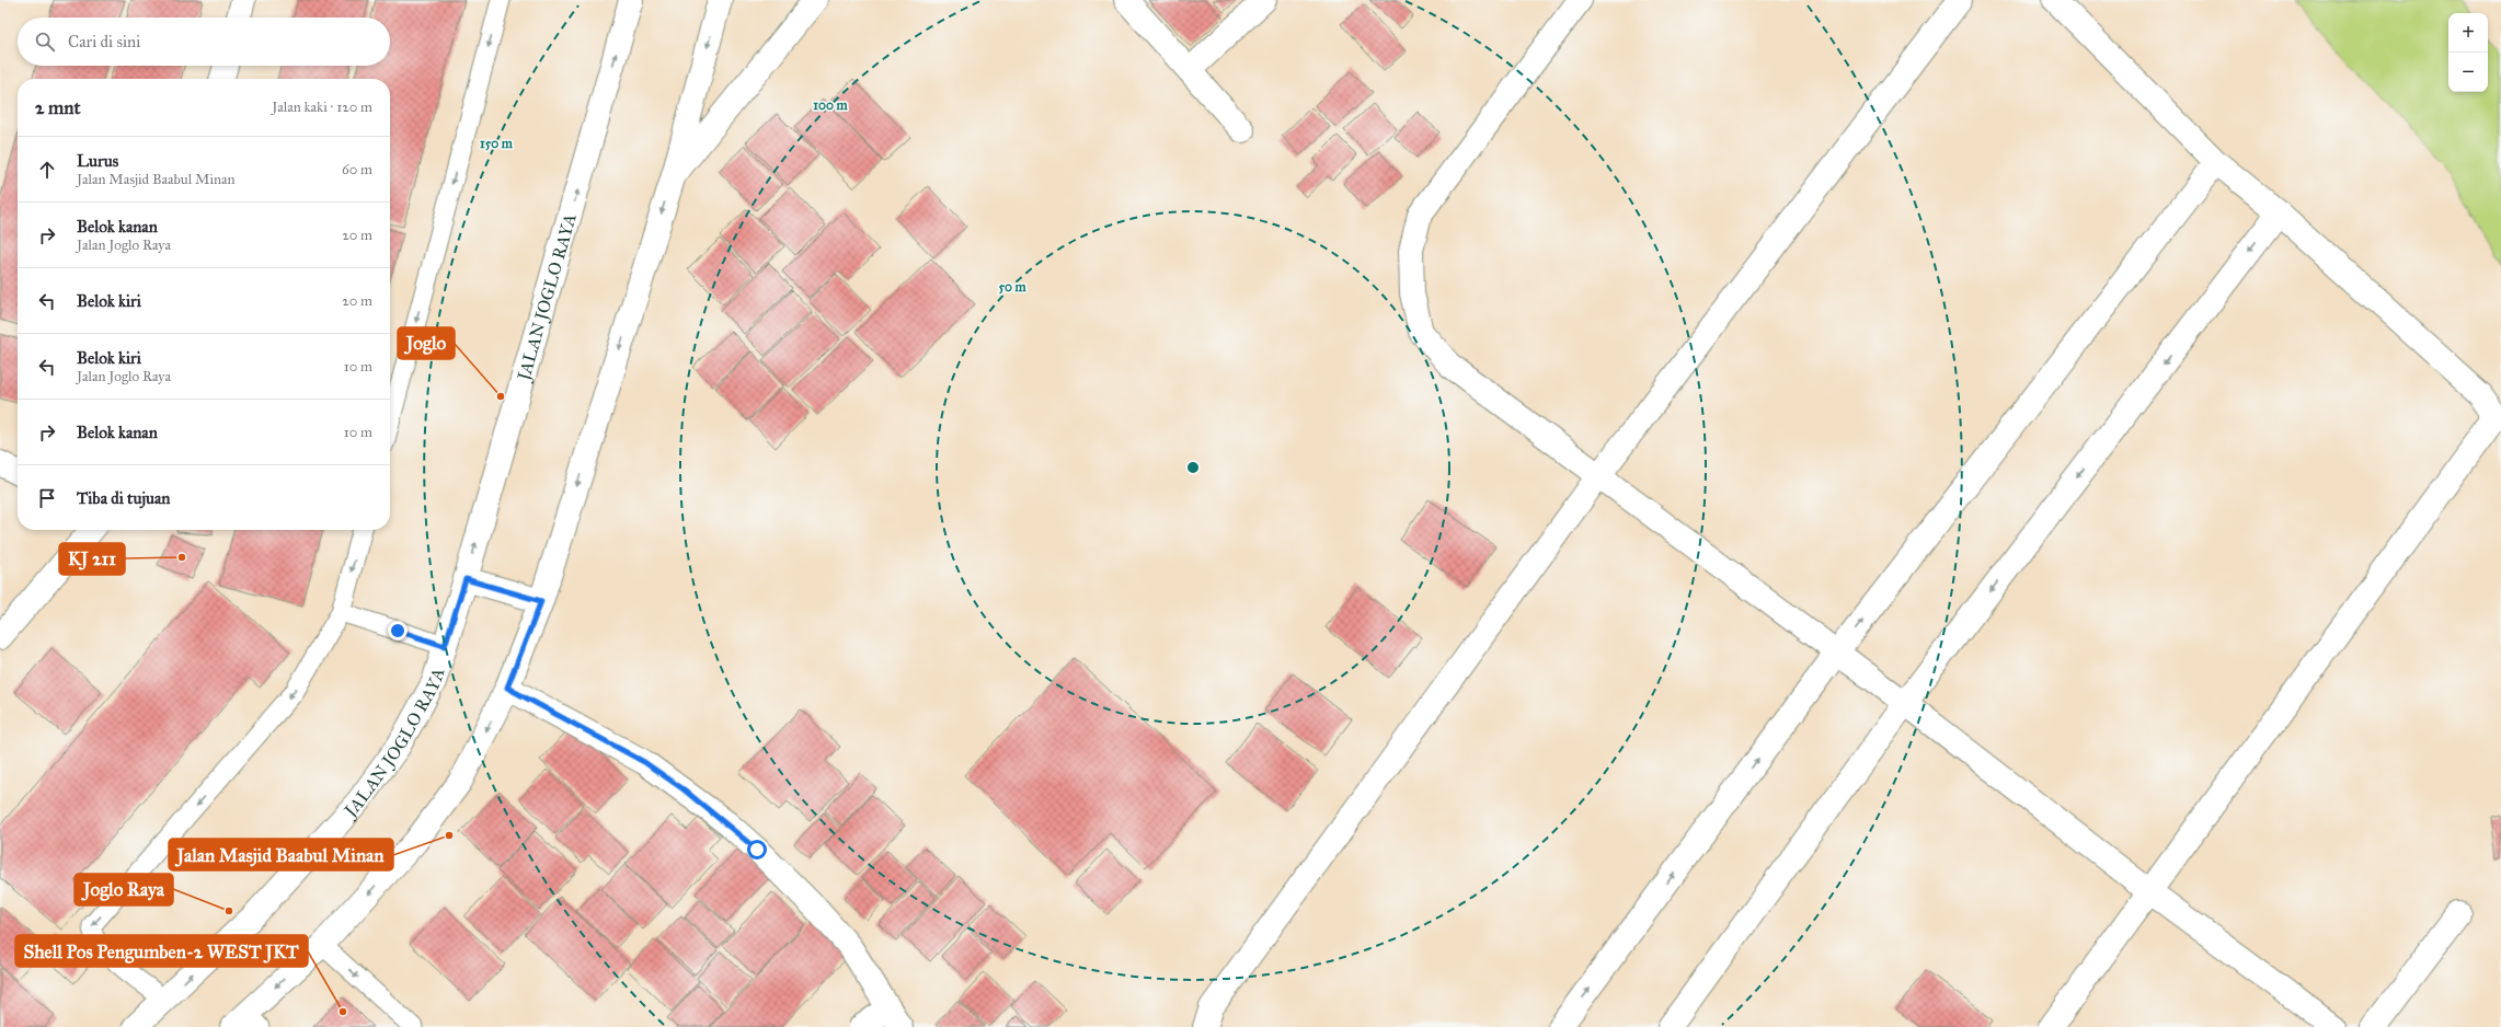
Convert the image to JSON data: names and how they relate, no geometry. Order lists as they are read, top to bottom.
{
  "streets": {
    "street": ["JALAN JOGLO RAYA"]
  },
  "places": [
    "Joglo",
    "KJ 211",
    "Jalan Masjid Baabul Minan",
    "Joglo Raya",
    "Shell Pos Pengumben-2 WEST JKT"
  ],
  "page": {
    "map_buttons": ["+", "−"],
    "search": "Cari di sini",
    "heading": ["2 mnt", "Jalan kaki · 120 m"],
    "list": [
      ["Lurus", "Jalan Masjid Baabul Minan", "60 m"],
      ["Belok kanan", "Jalan Joglo Raya", "20 m"],
      ["Belok kiri", "20 m"],
      ["Belok kiri", "Jalan Joglo Raya", "10 m"],
      ["Belok kanan", "10 m"],
      "Tiba di tujuan"
    ]
  },
  "rings": ["100 m", "150 m", "50 m"]
}
